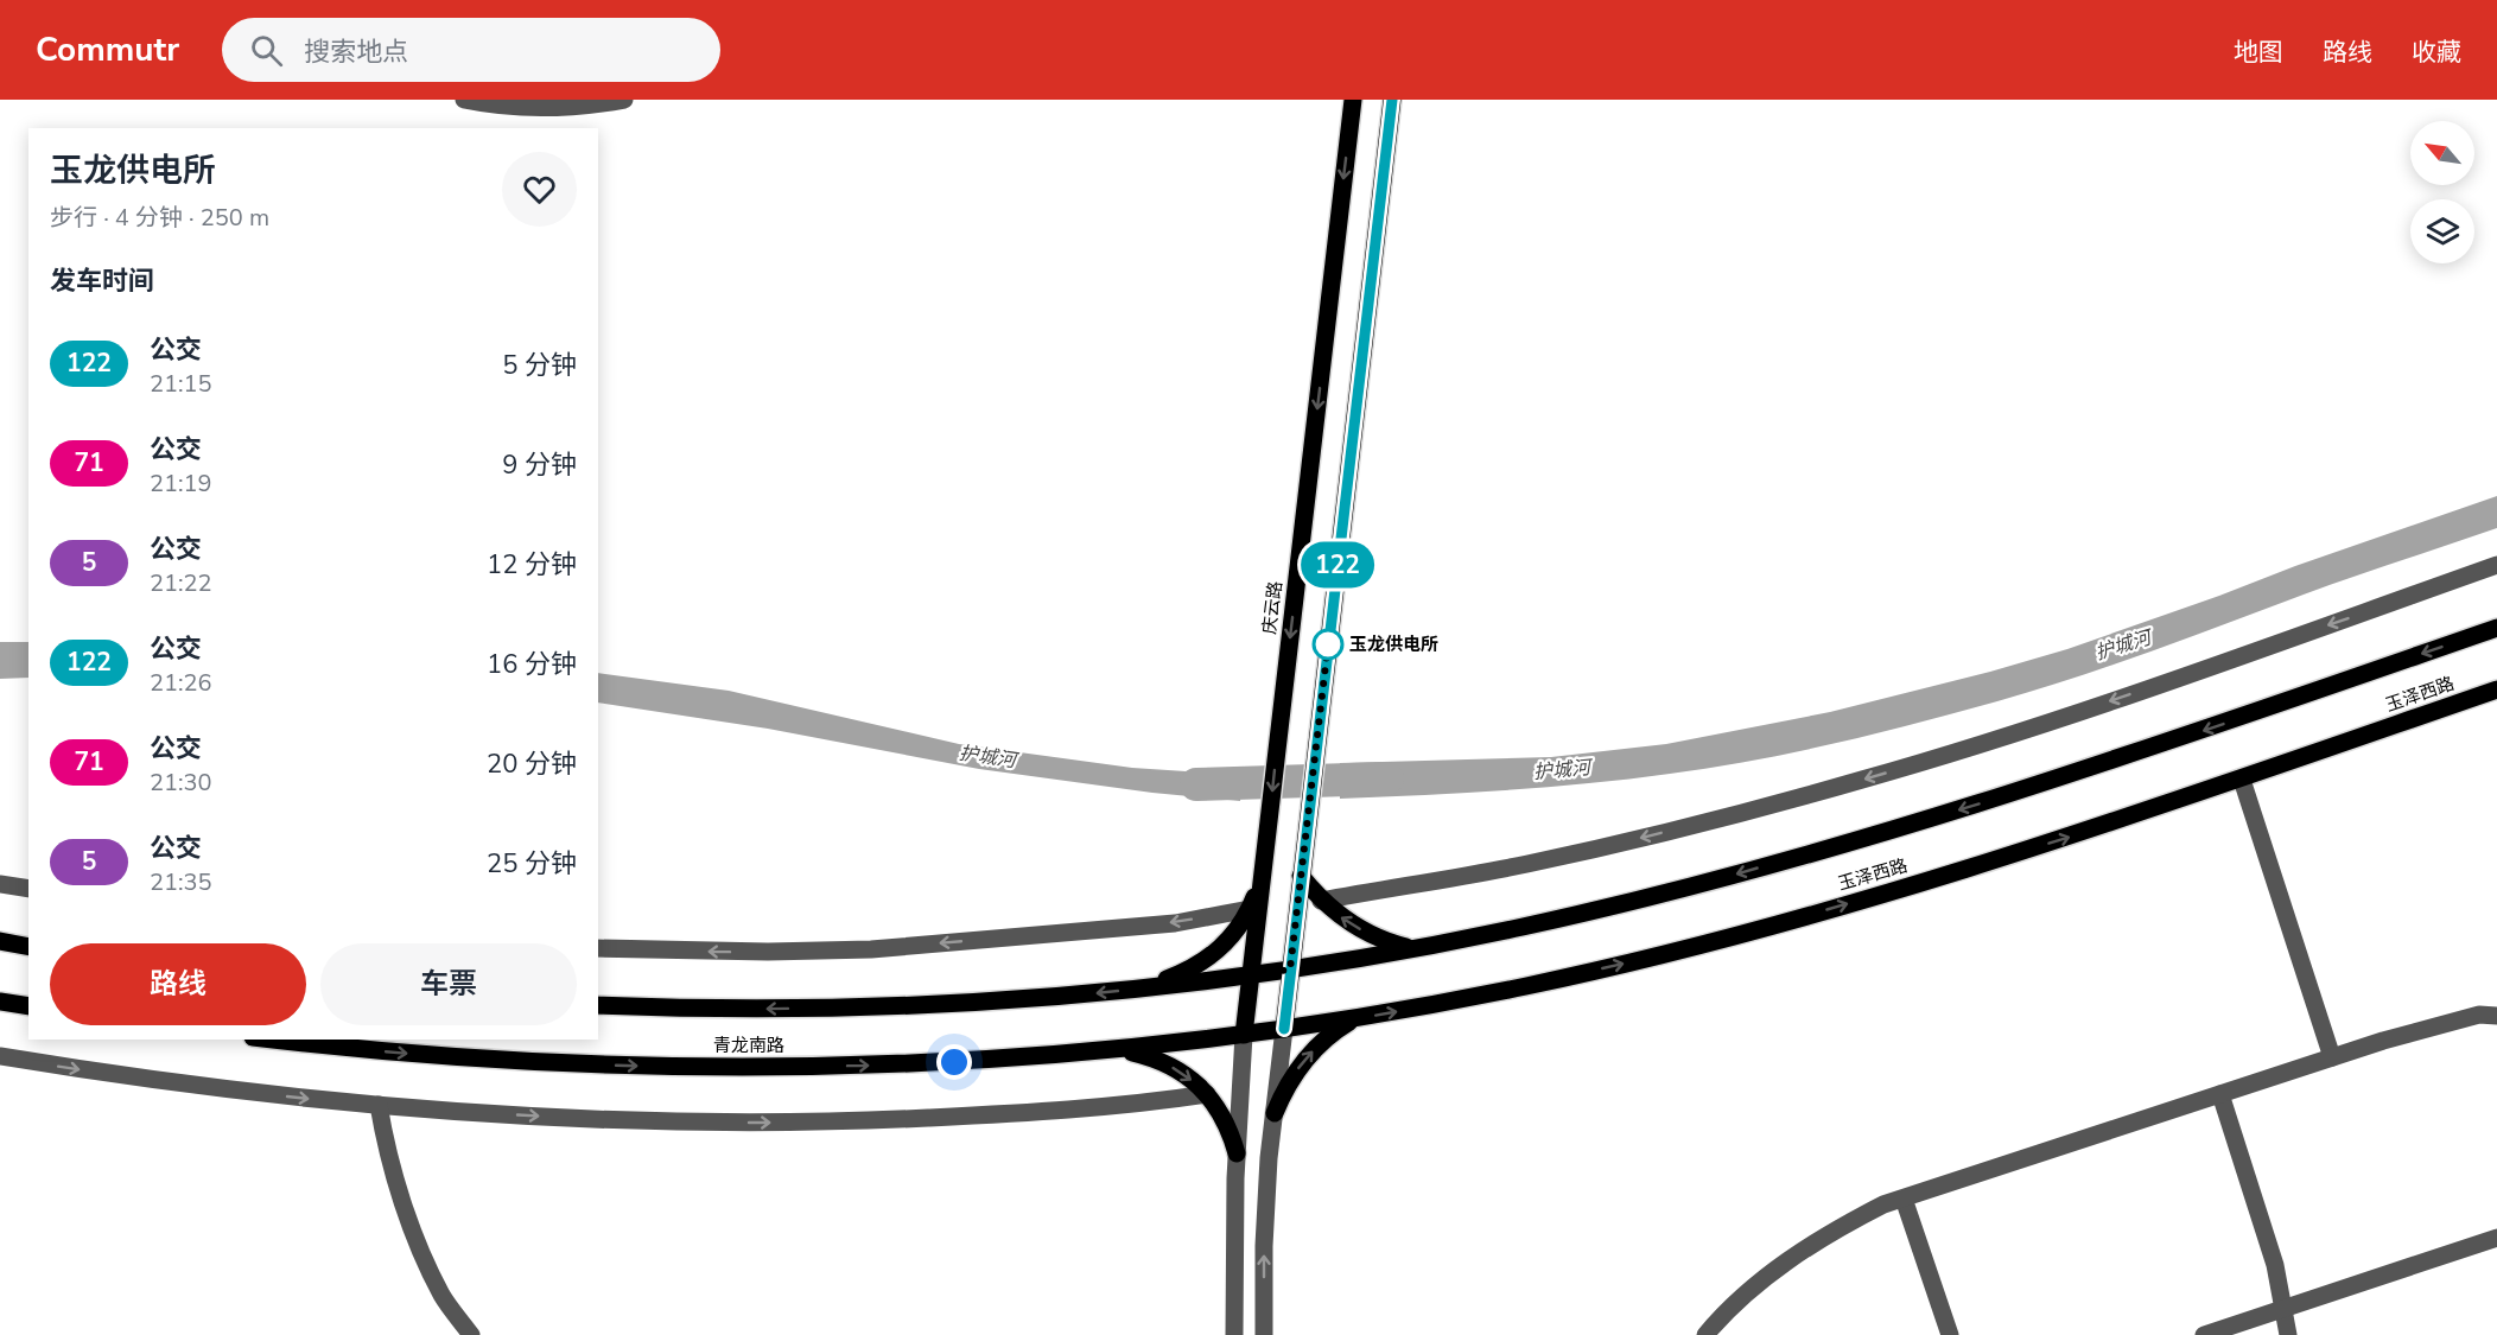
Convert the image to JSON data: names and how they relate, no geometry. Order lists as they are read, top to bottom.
{
  "streets": {
    "main road": ["庆云路", "玉泽西路", "青龙南路"]
  },
  "crossings": [
    ["庆云路", "玉泽西路"],
    ["庆云路", "青龙南路"],
    ["玉泽西路", "青龙南路"]
  ],
  "water": ["护城河"],
  "places": ["玉龙供电所"],
  "lines": ["bus line 122"],
  "north": "top left",
  "page": {
    "header": "Commutr",
    "search": "搜索地点",
    "nav": ["地图", "路线", "收藏"],
    "on_map": "122",
    "heading": [
      ["玉龙供电所", "步行 · 4 分钟 · 250 m"],
      "发车时间"
    ],
    "list": [
      {
        "mark": "122",
        "name": "公交",
        "note": "21:15",
        "value": "5 分钟"
      },
      {
        "mark": "71",
        "name": "公交",
        "note": "21:19",
        "value": "9 分钟"
      },
      {
        "mark": "5",
        "name": "公交",
        "note": "21:22",
        "value": "12 分钟"
      },
      {
        "mark": "122",
        "name": "公交",
        "note": "21:26",
        "value": "16 分钟"
      },
      {
        "mark": "71",
        "name": "公交",
        "note": "21:30",
        "value": "20 分钟"
      },
      {
        "mark": "5",
        "name": "公交",
        "note": "21:35",
        "value": "25 分钟"
      }
    ],
    "buttons": ["路线", "车票"]
  }
}
